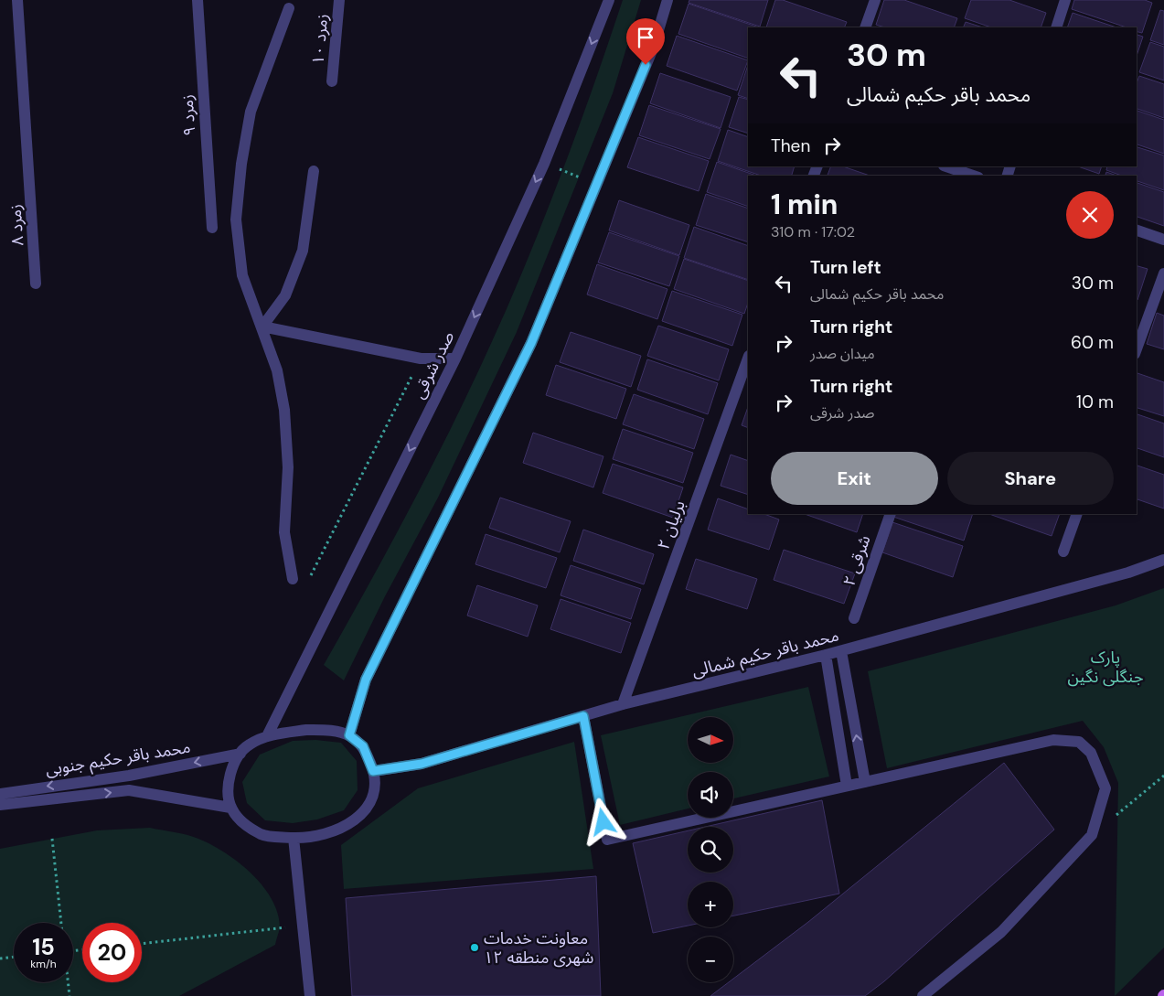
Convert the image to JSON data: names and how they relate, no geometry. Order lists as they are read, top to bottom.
{
  "streets": {
    "street": [
      "زمرد ۱۰",
      "زمرد ۹",
      "زمرد ۸",
      "صدر شرقی",
      "برلیان ۲",
      "۲ شرقی",
      "محمد باقر حکیم شمالی",
      "محمد باقر حکیم جنوبی"
    ]
  },
  "crossings": [
    ["صدر شرقی", "محمد باقر حکیم شمالی"],
    ["صدر شرقی", "محمد باقر حکیم جنوبی"],
    ["برلیان ۲", "محمد باقر حکیم شمالی"],
    ["محمد باقر حکیم شمالی", "محمد باقر حکیم جنوبی"]
  ],
  "parks": ["پارک جنگلی نگین"],
  "places": ["معاونت خدمات شهری منطقه ۱۲"],
  "north": "right",
  "page": {
    "turn": ["30 m", "محمد باقر حکیم شمالی"],
    "then": "Then",
    "heading": ["1 min", "310 m · 17:02"],
    "list": [
      {
        "name": "Turn left",
        "note": "محمد باقر حکیم شمالی",
        "value": "30 m"
      },
      {
        "name": "Turn right",
        "note": "میدان صدر",
        "value": "60 m"
      },
      {
        "name": "Turn right",
        "note": "صدر شرقی",
        "value": "10 m"
      }
    ],
    "buttons": ["Exit", "Share"],
    "map_buttons": ["+", "−"],
    "speed": "15 km/h",
    "limit": "20"
  }
}
